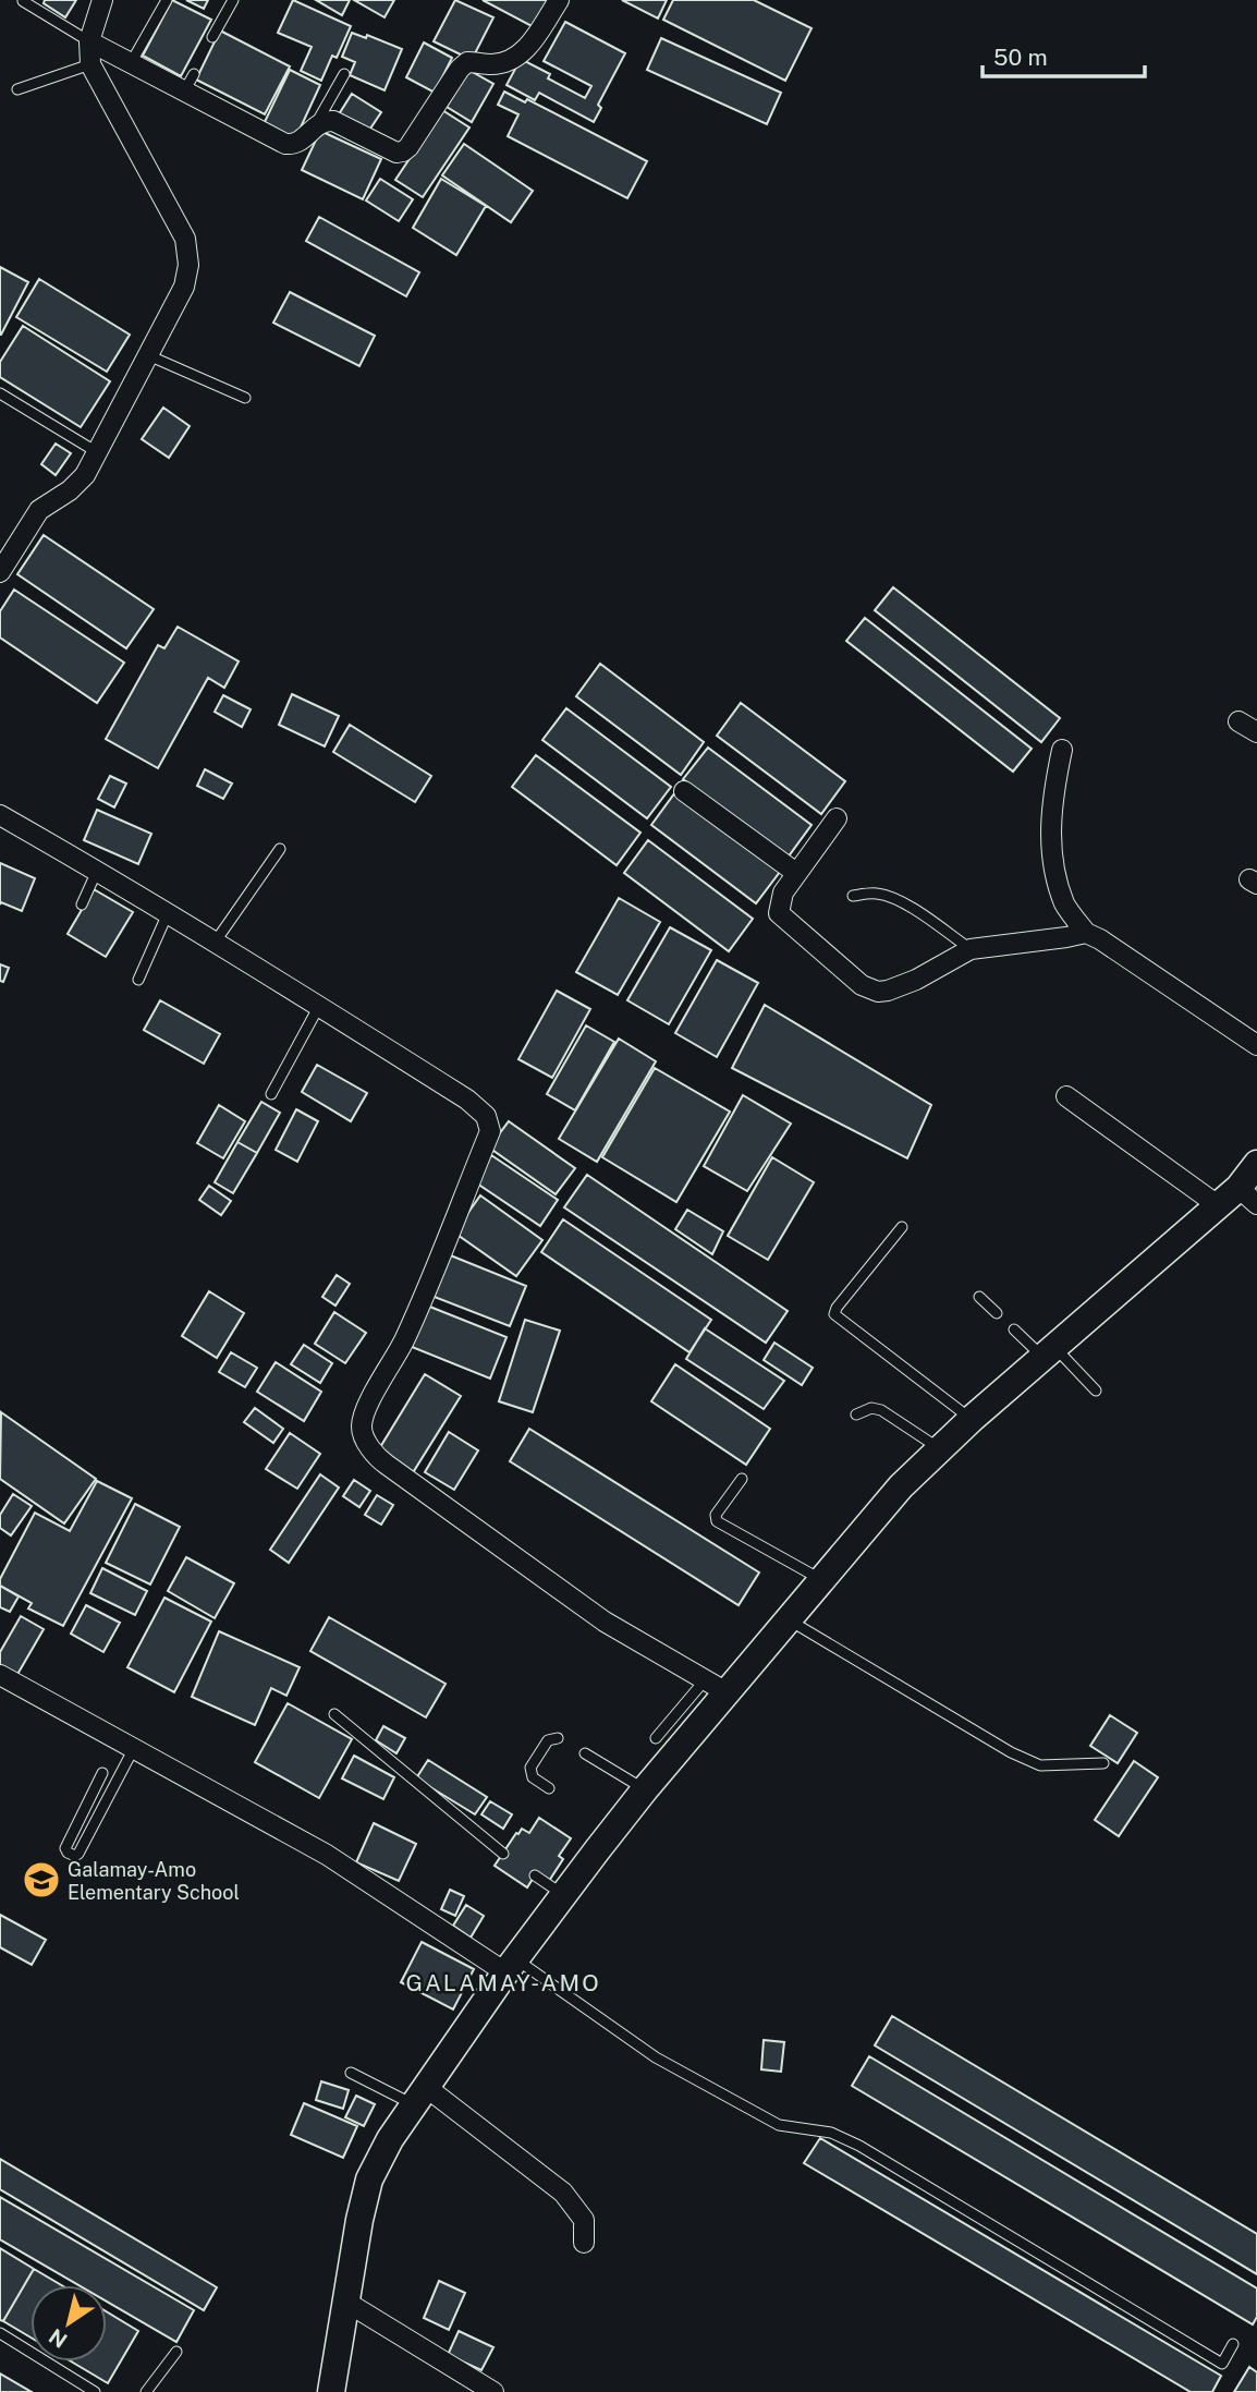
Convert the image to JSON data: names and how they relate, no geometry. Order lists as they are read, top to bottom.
{
  "districts": ["GALAMAY-AMO"],
  "places": {
    "school or university": ["Galamay-Amo Elementary School"]
  },
  "scale_bar": "50 m",
  "north": "bottom left"
}
